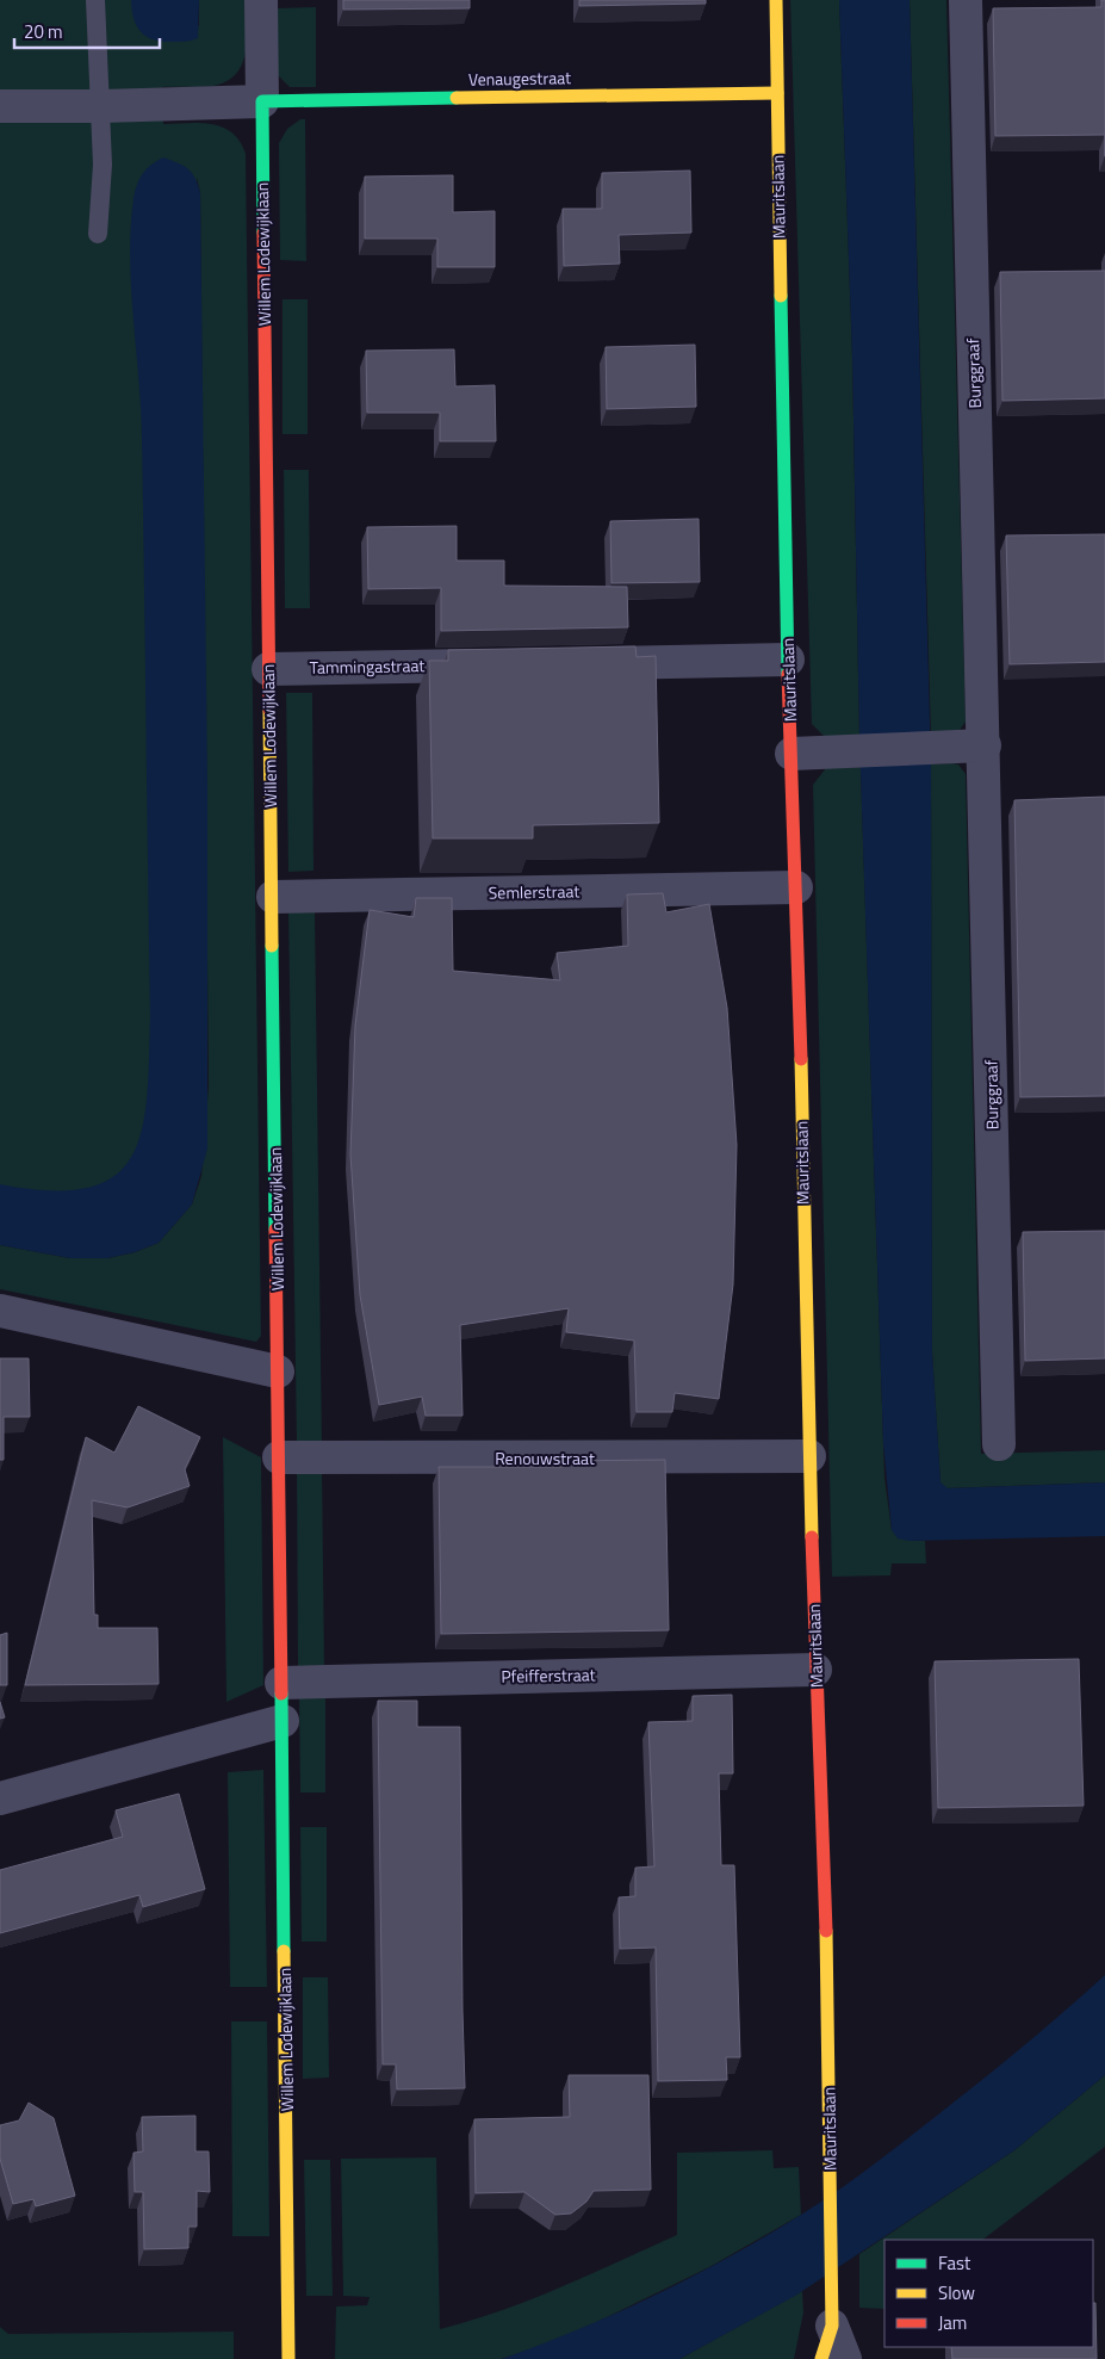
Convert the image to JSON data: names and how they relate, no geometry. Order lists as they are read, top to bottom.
{
  "streets": {
    "street": [
      "Venaugestraat",
      "Mauritslaan",
      "Willem Lodewijklaan",
      "Burggraaf",
      "Tammingastraat",
      "Semlerstraat",
      "Renouwstraat",
      "Pfeifferstraat"
    ]
  },
  "crossings": [
    ["Venaugestraat", "Mauritslaan"],
    ["Venaugestraat", "Willem Lodewijklaan"],
    ["Mauritslaan", "Semlerstraat"],
    ["Mauritslaan", "Renouwstraat"],
    ["Mauritslaan", "Pfeifferstraat"],
    ["Willem Lodewijklaan", "Tammingastraat"],
    ["Willem Lodewijklaan", "Semlerstraat"],
    ["Willem Lodewijklaan", "Renouwstraat"],
    ["Willem Lodewijklaan", "Pfeifferstraat"]
  ],
  "legend": ["Fast", "Slow", "Jam"],
  "scale_bar": "20 m"
}
